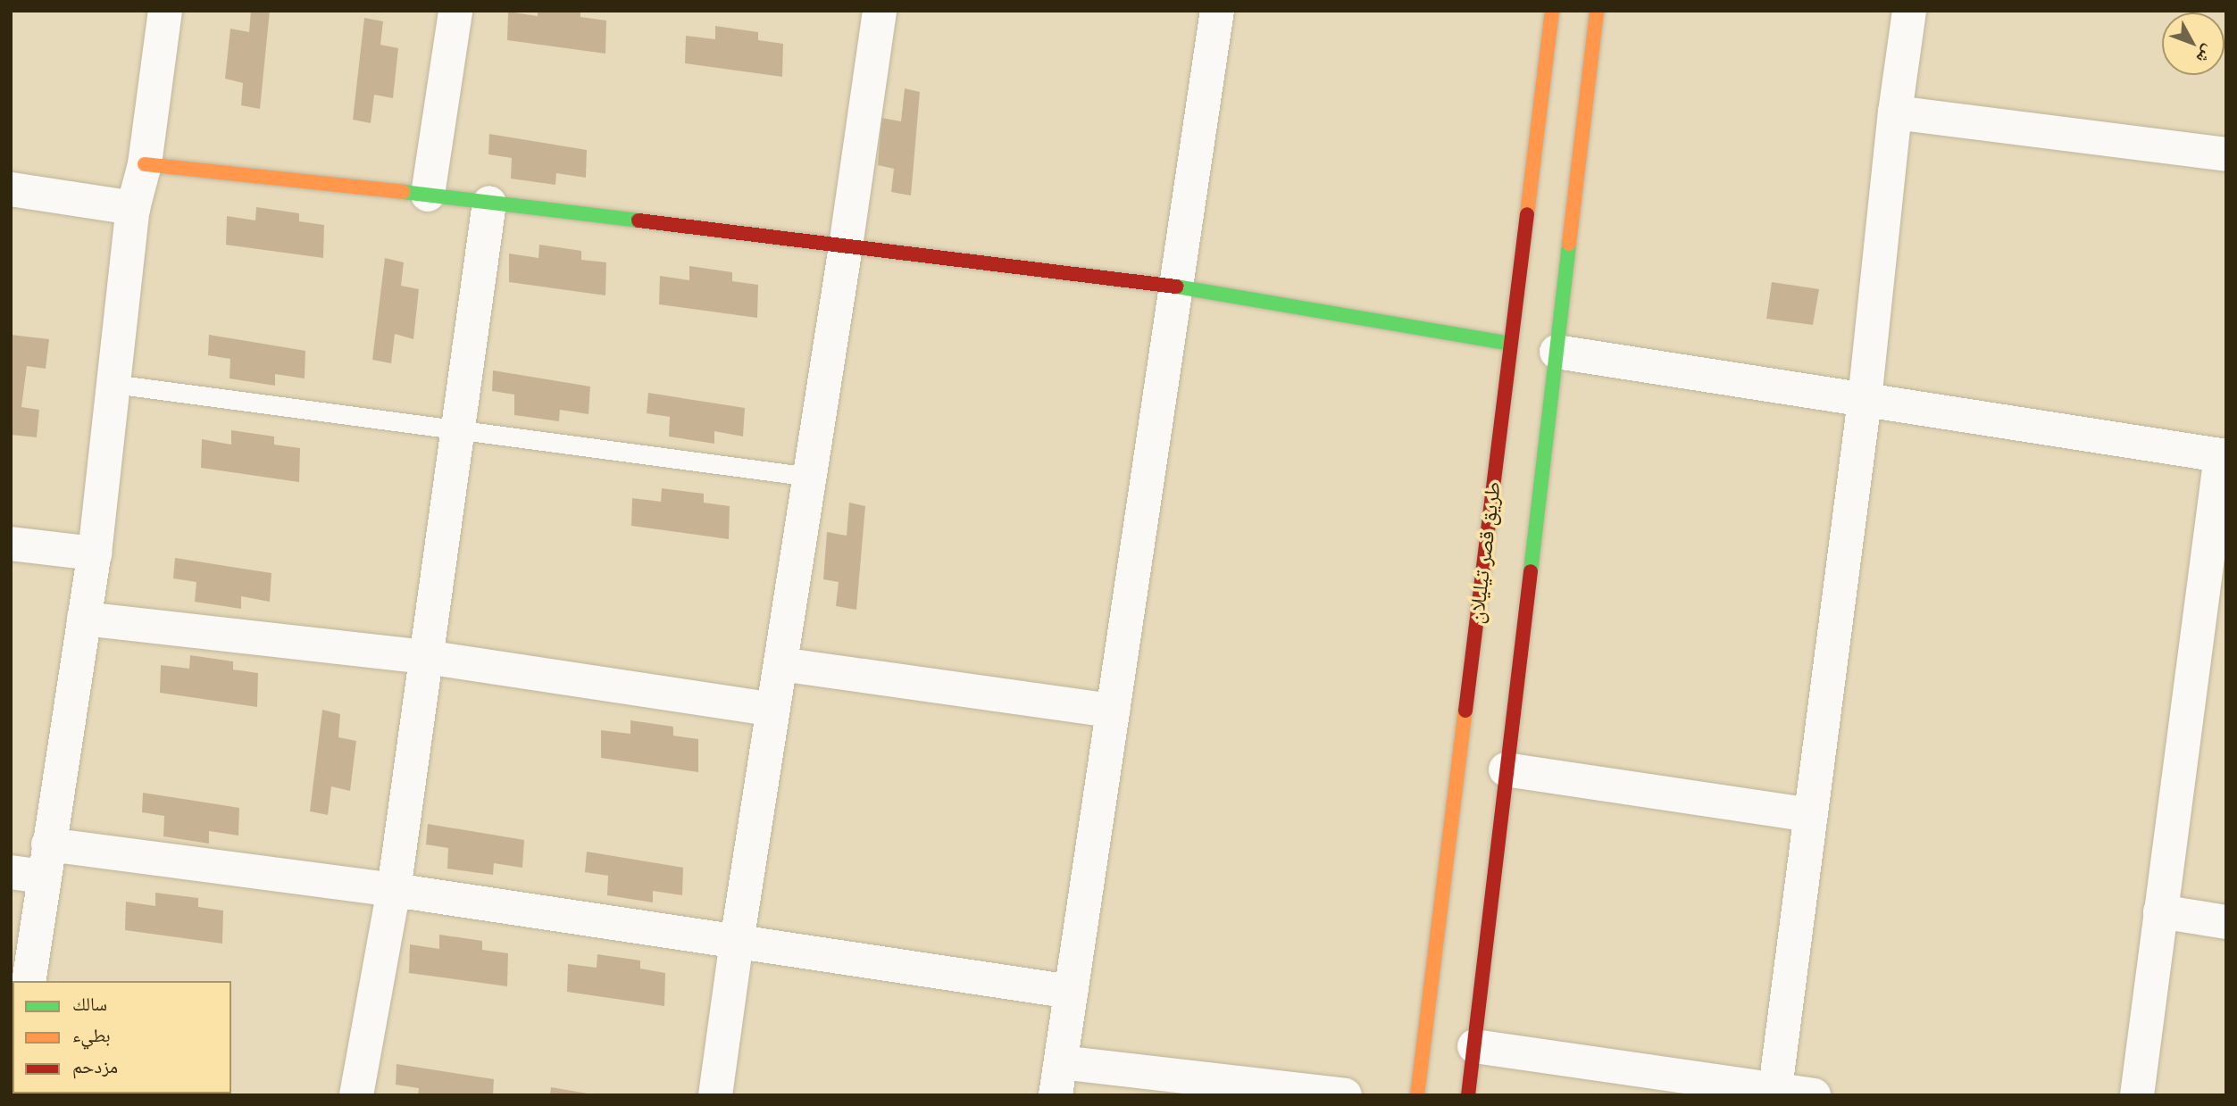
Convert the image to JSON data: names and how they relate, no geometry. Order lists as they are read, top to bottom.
{
  "streets": {
    "main road": ["طريق قصر تيليلان"]
  },
  "legend": ["سالك", "بطيء", "مزدحم"],
  "north": "bottom right"
}
